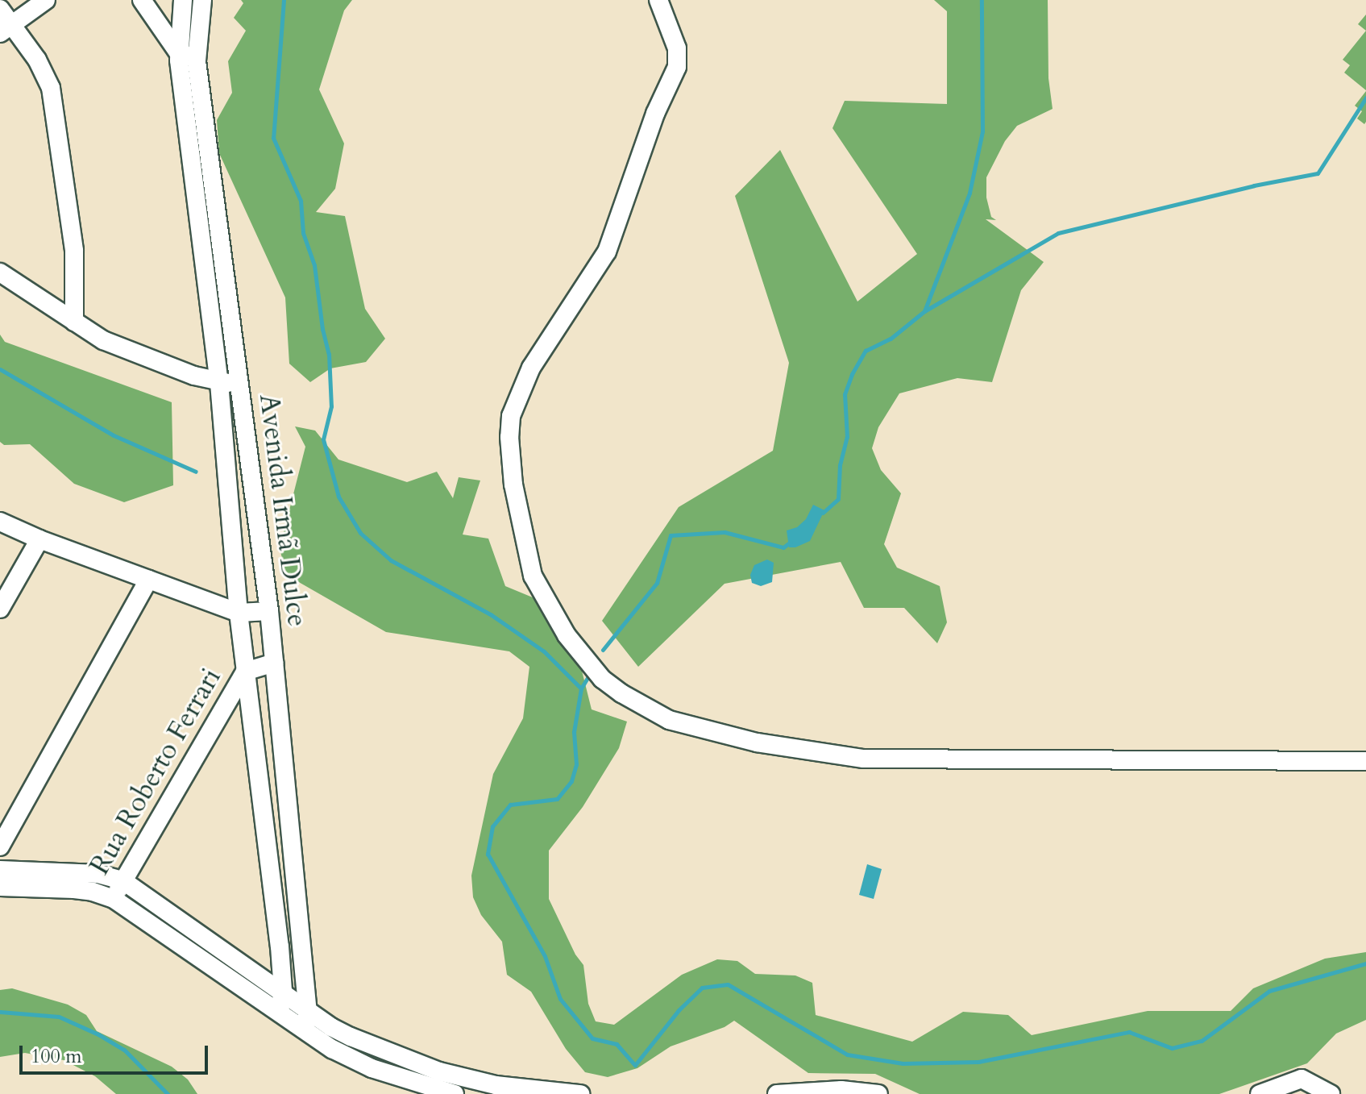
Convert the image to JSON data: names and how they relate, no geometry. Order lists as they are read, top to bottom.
{
  "streets": {
    "street": ["Avenida Irmã Dulce", "Rua Roberto Ferrari"]
  },
  "crossings": [
    ["Avenida Irmã Dulce", "Rua Roberto Ferrari"]
  ],
  "scale_bar": "100 m"
}
